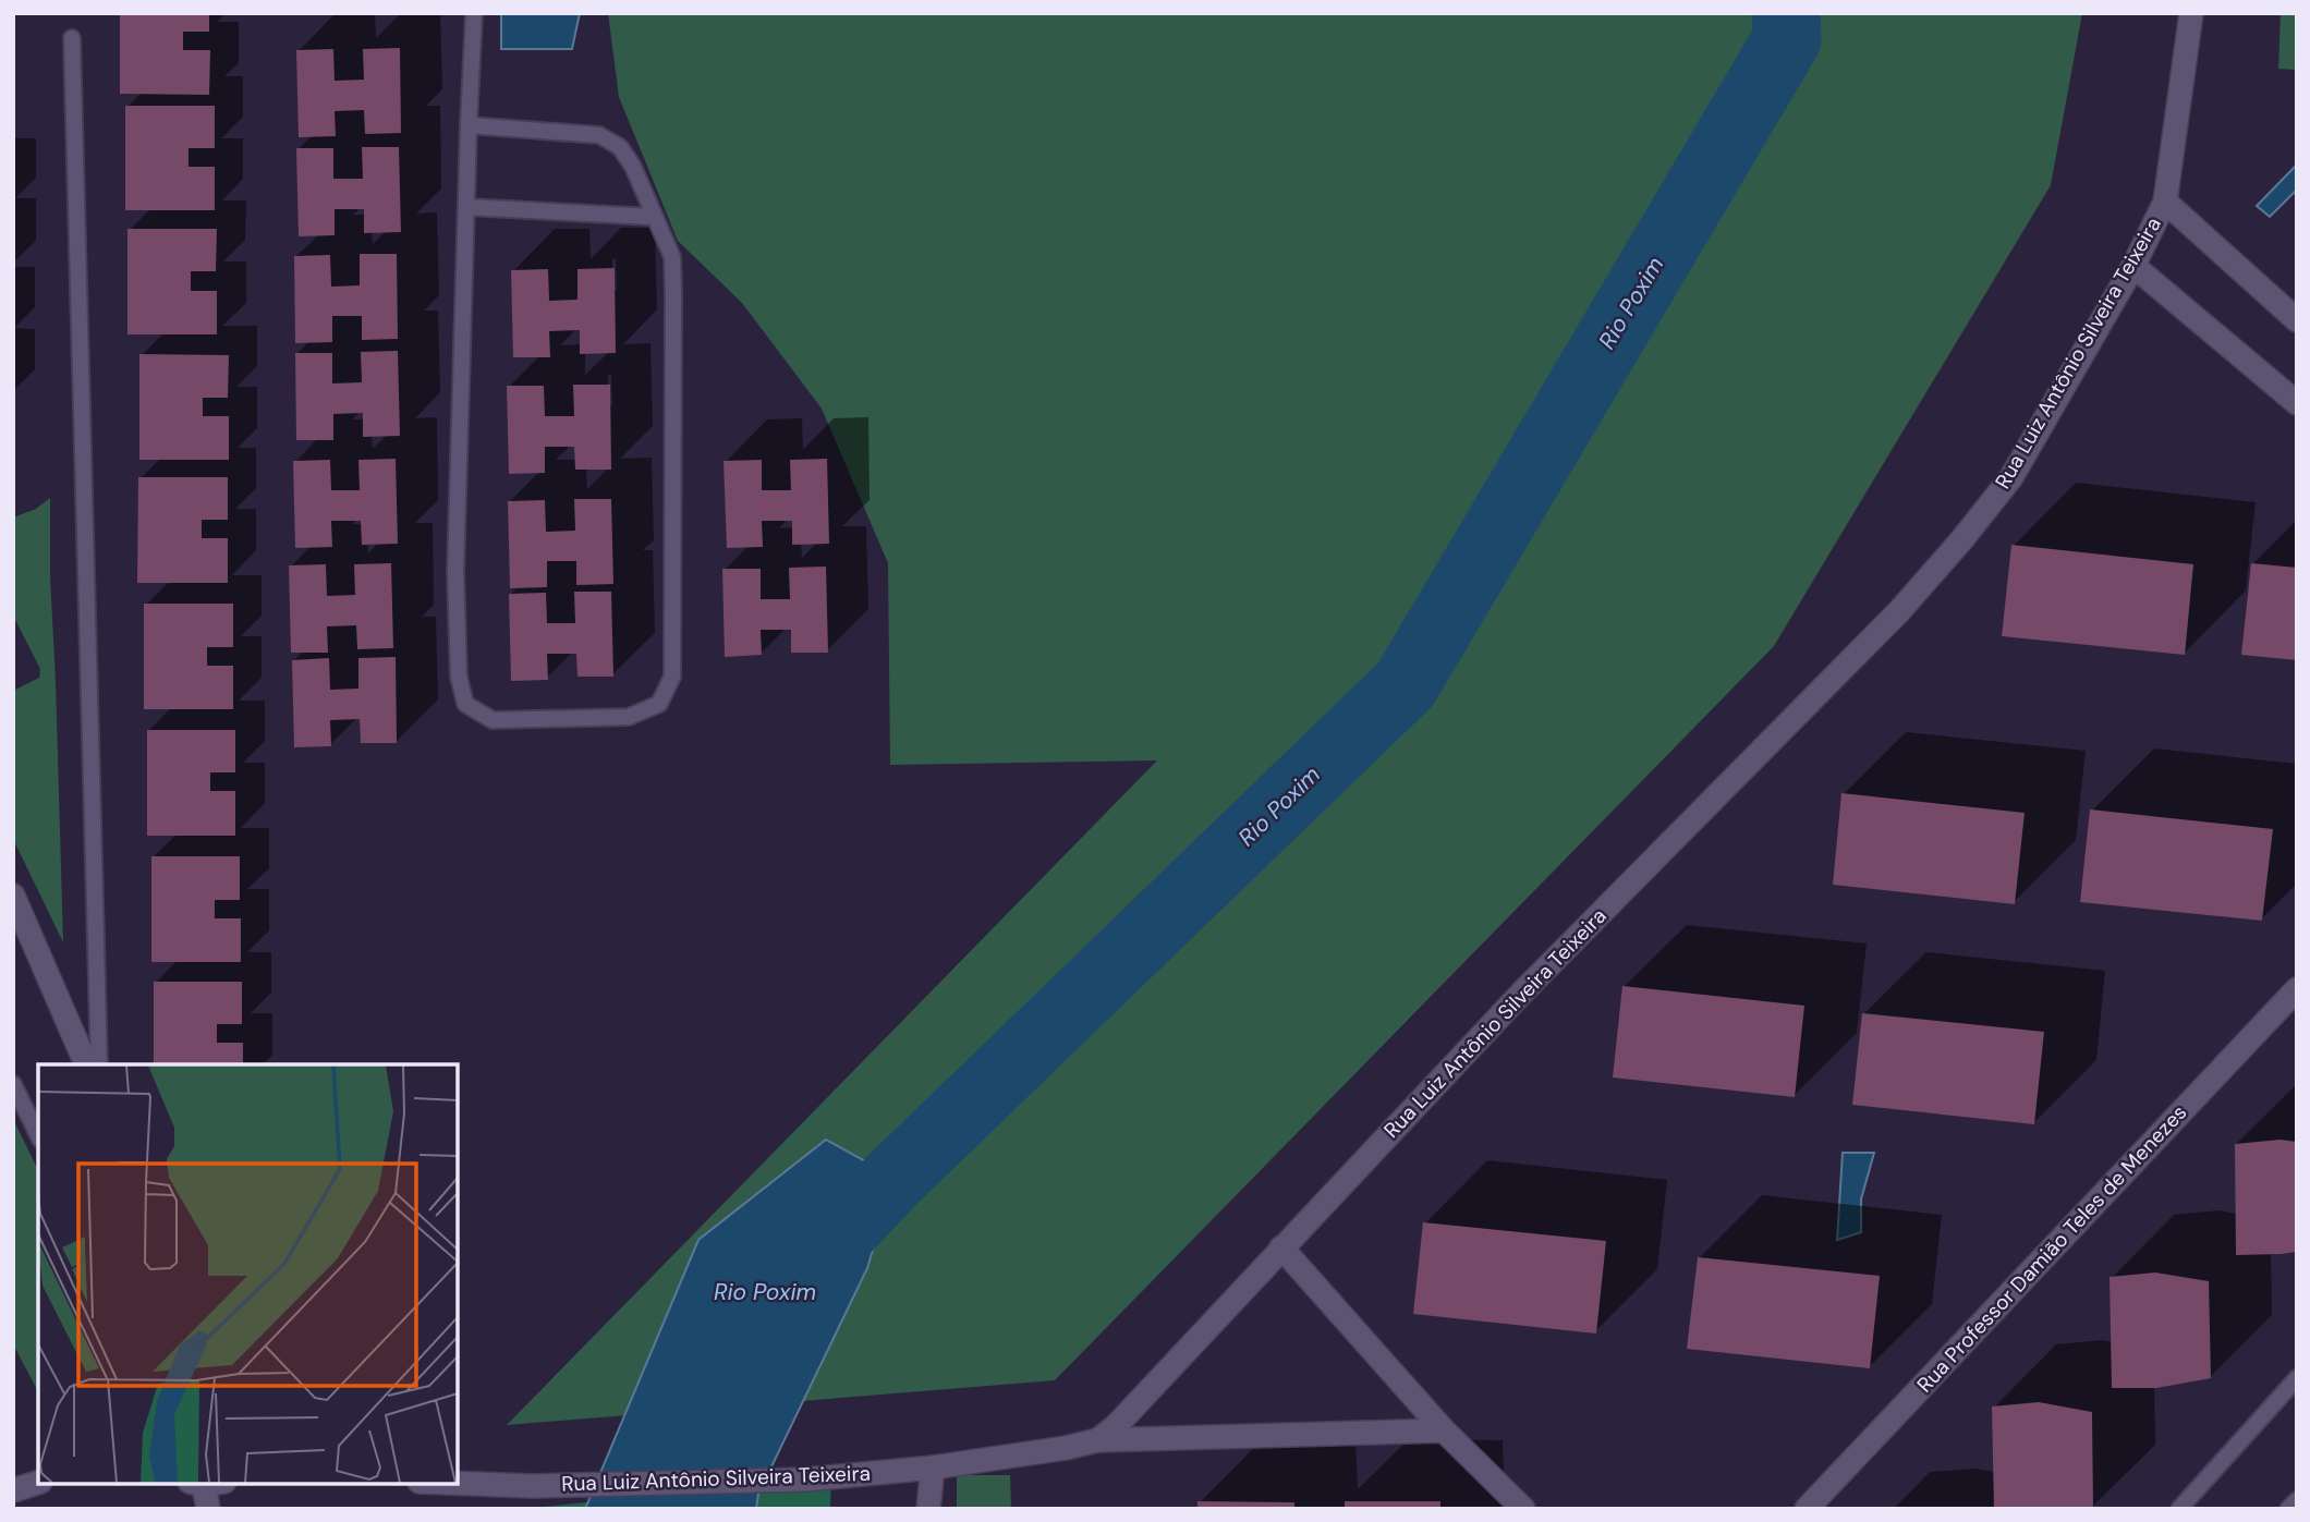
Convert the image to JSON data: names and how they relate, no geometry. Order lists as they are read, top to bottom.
{
  "streets": {
    "street": ["Rua Luiz Antônio Silveira Teixeira", "Rua Professor Damião Teles de Menezes"]
  },
  "water": ["Rio Poxim"]
}
